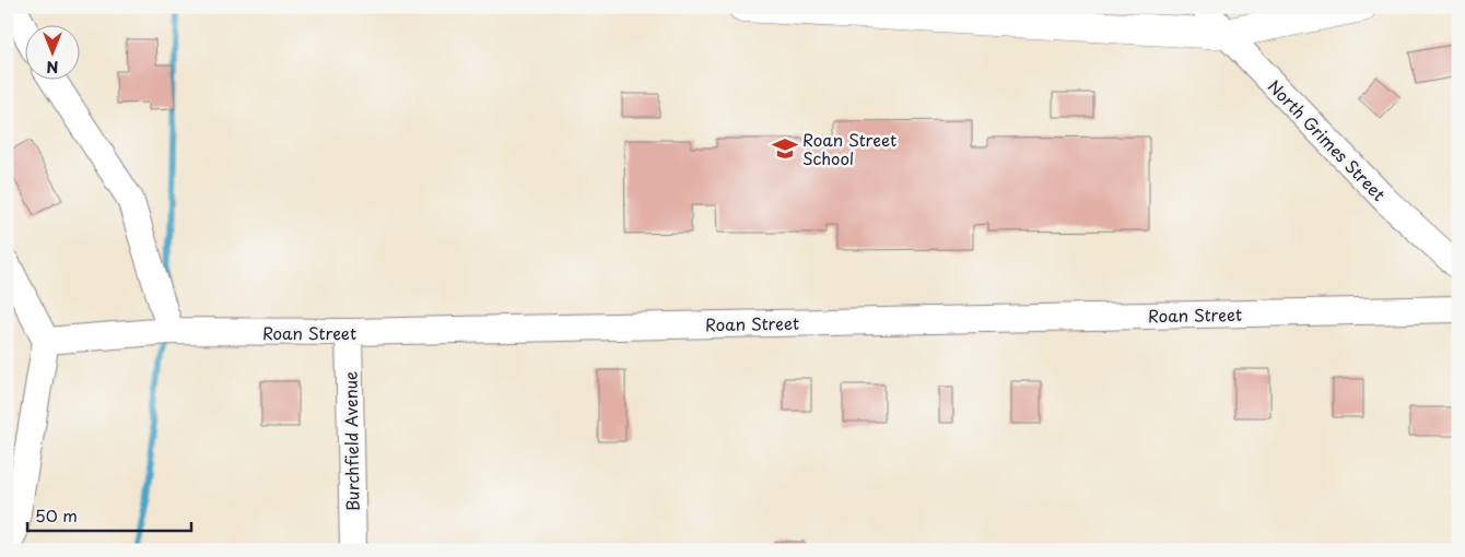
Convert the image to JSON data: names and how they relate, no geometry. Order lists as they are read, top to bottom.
{
  "streets": {
    "street": ["North Grimes Street", "Roan Street", "Burchfield Avenue"]
  },
  "crossings": [
    ["Roan Street", "Burchfield Avenue"]
  ],
  "places": {
    "school or university": ["Roan Street School"]
  },
  "scale_bar": "50 m",
  "north": "bottom"
}
